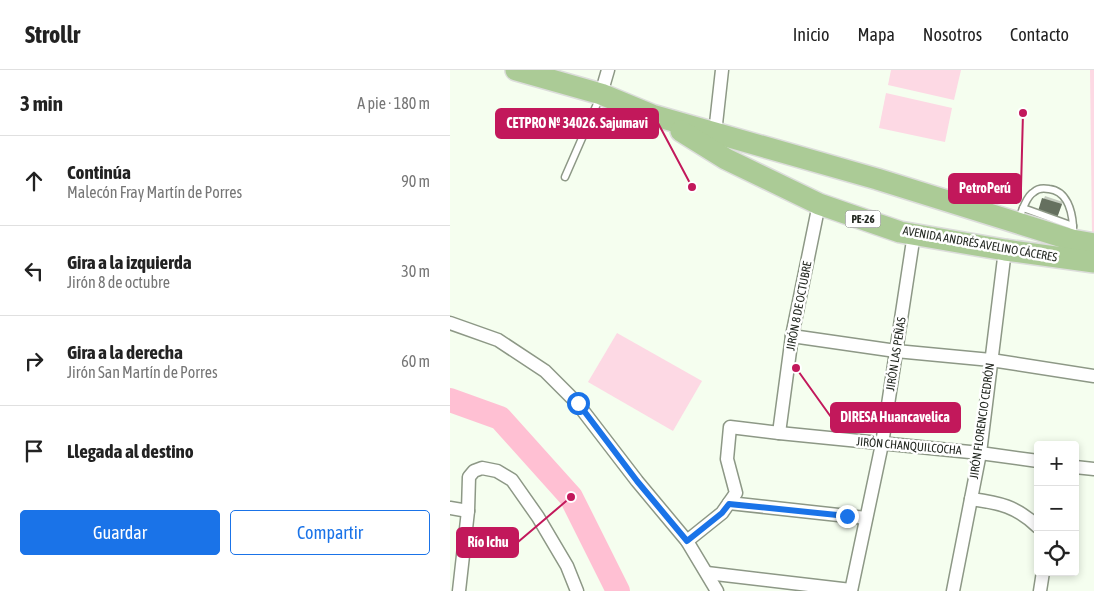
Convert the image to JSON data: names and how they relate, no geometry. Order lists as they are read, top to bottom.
{
  "streets": {
    "highway": ["PE-26", "AVENIDA ANDRÉS AVELINO CÁCERES"],
    "street": [
      "JIRÓN 8 DE OCTUBRE",
      "JIRÓN LAS PEÑAS",
      "JIRÓN FLORENCIO CEDRÓN",
      "JIRÓN CHANQUILCOCHA"
    ]
  },
  "crossings": [
    ["AVENIDA ANDRÉS AVELINO CÁCERES", "JIRÓN 8 DE OCTUBRE"],
    ["AVENIDA ANDRÉS AVELINO CÁCERES", "JIRÓN LAS PEÑAS"],
    ["AVENIDA ANDRÉS AVELINO CÁCERES", "JIRÓN FLORENCIO CEDRÓN"],
    ["JIRÓN 8 DE OCTUBRE", "JIRÓN CHANQUILCOCHA"],
    ["JIRÓN LAS PEÑAS", "JIRÓN CHANQUILCOCHA"],
    ["JIRÓN FLORENCIO CEDRÓN", "JIRÓN CHANQUILCOCHA"]
  ],
  "places": [
    "PetroPerú",
    "CETPRO № 34026. Sajumavi",
    "DIRESA Huancavelica",
    "Río Ichu"
  ],
  "page": {
    "header": "Strollr",
    "nav": [
      "Inicio",
      "Mapa",
      "Nosotros",
      "Contacto"
    ],
    "heading": ["3 min", "A pie · 180 m"],
    "list": [
      ["Continúa", "Malecón Fray Martín de Porres", "90 m"],
      ["Gira a la izquierda", "Jirón 8 de octubre", "30 m"],
      ["Gira a la derecha", "Jirón San Martín de Porres", "60 m"],
      "Llegada al destino"
    ],
    "map_buttons": ["+", "−"],
    "buttons": ["Guardar", "Compartir"]
  }
}
